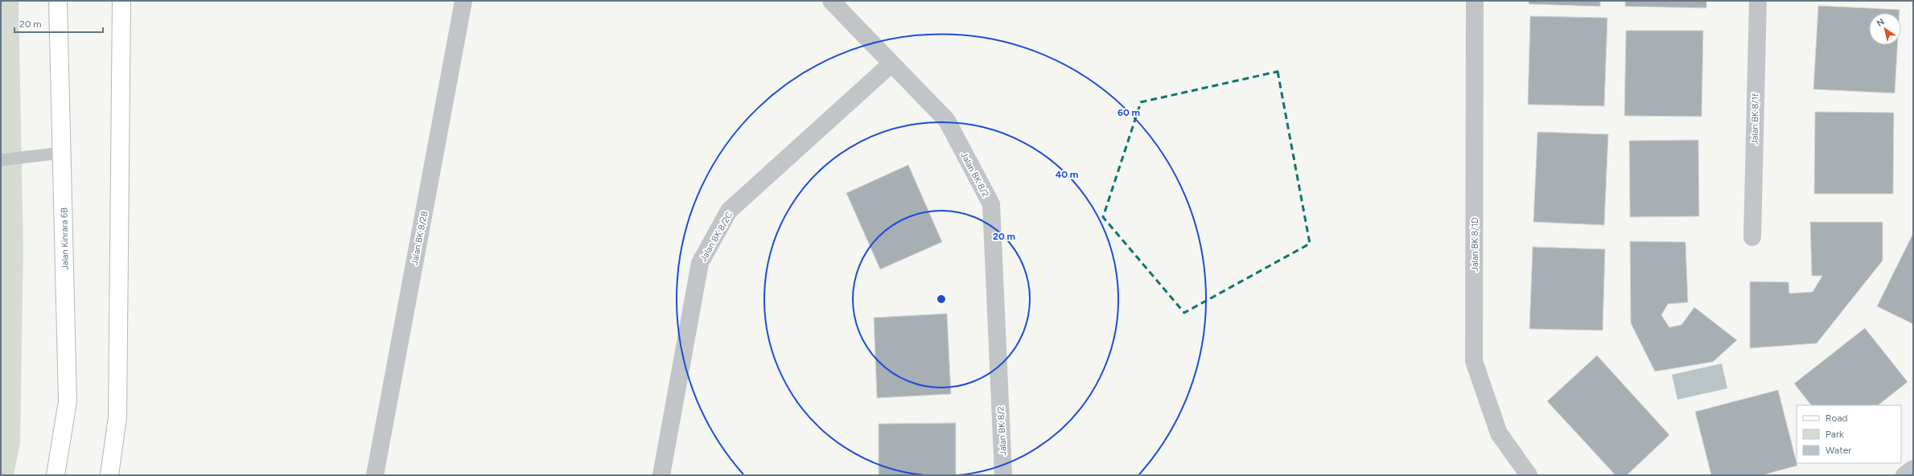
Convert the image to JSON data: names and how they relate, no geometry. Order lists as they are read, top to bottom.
{
  "streets": {
    "street": [
      "Jalan BK 8/1f",
      "Jalan BK 8/2",
      "Jalan BK 8/2C",
      "Jalan BK 8/2B",
      "Jalan Kinrara 6B",
      "Jalan BK 8/1D"
    ]
  },
  "crossings": [
    ["Jalan BK 8/2", "Jalan BK 8/2C"]
  ],
  "legend": ["Road", "Park", "Water"],
  "scale_bar": "20 m",
  "north": "top left",
  "rings": ["60 m", "40 m", "20 m"]
}
